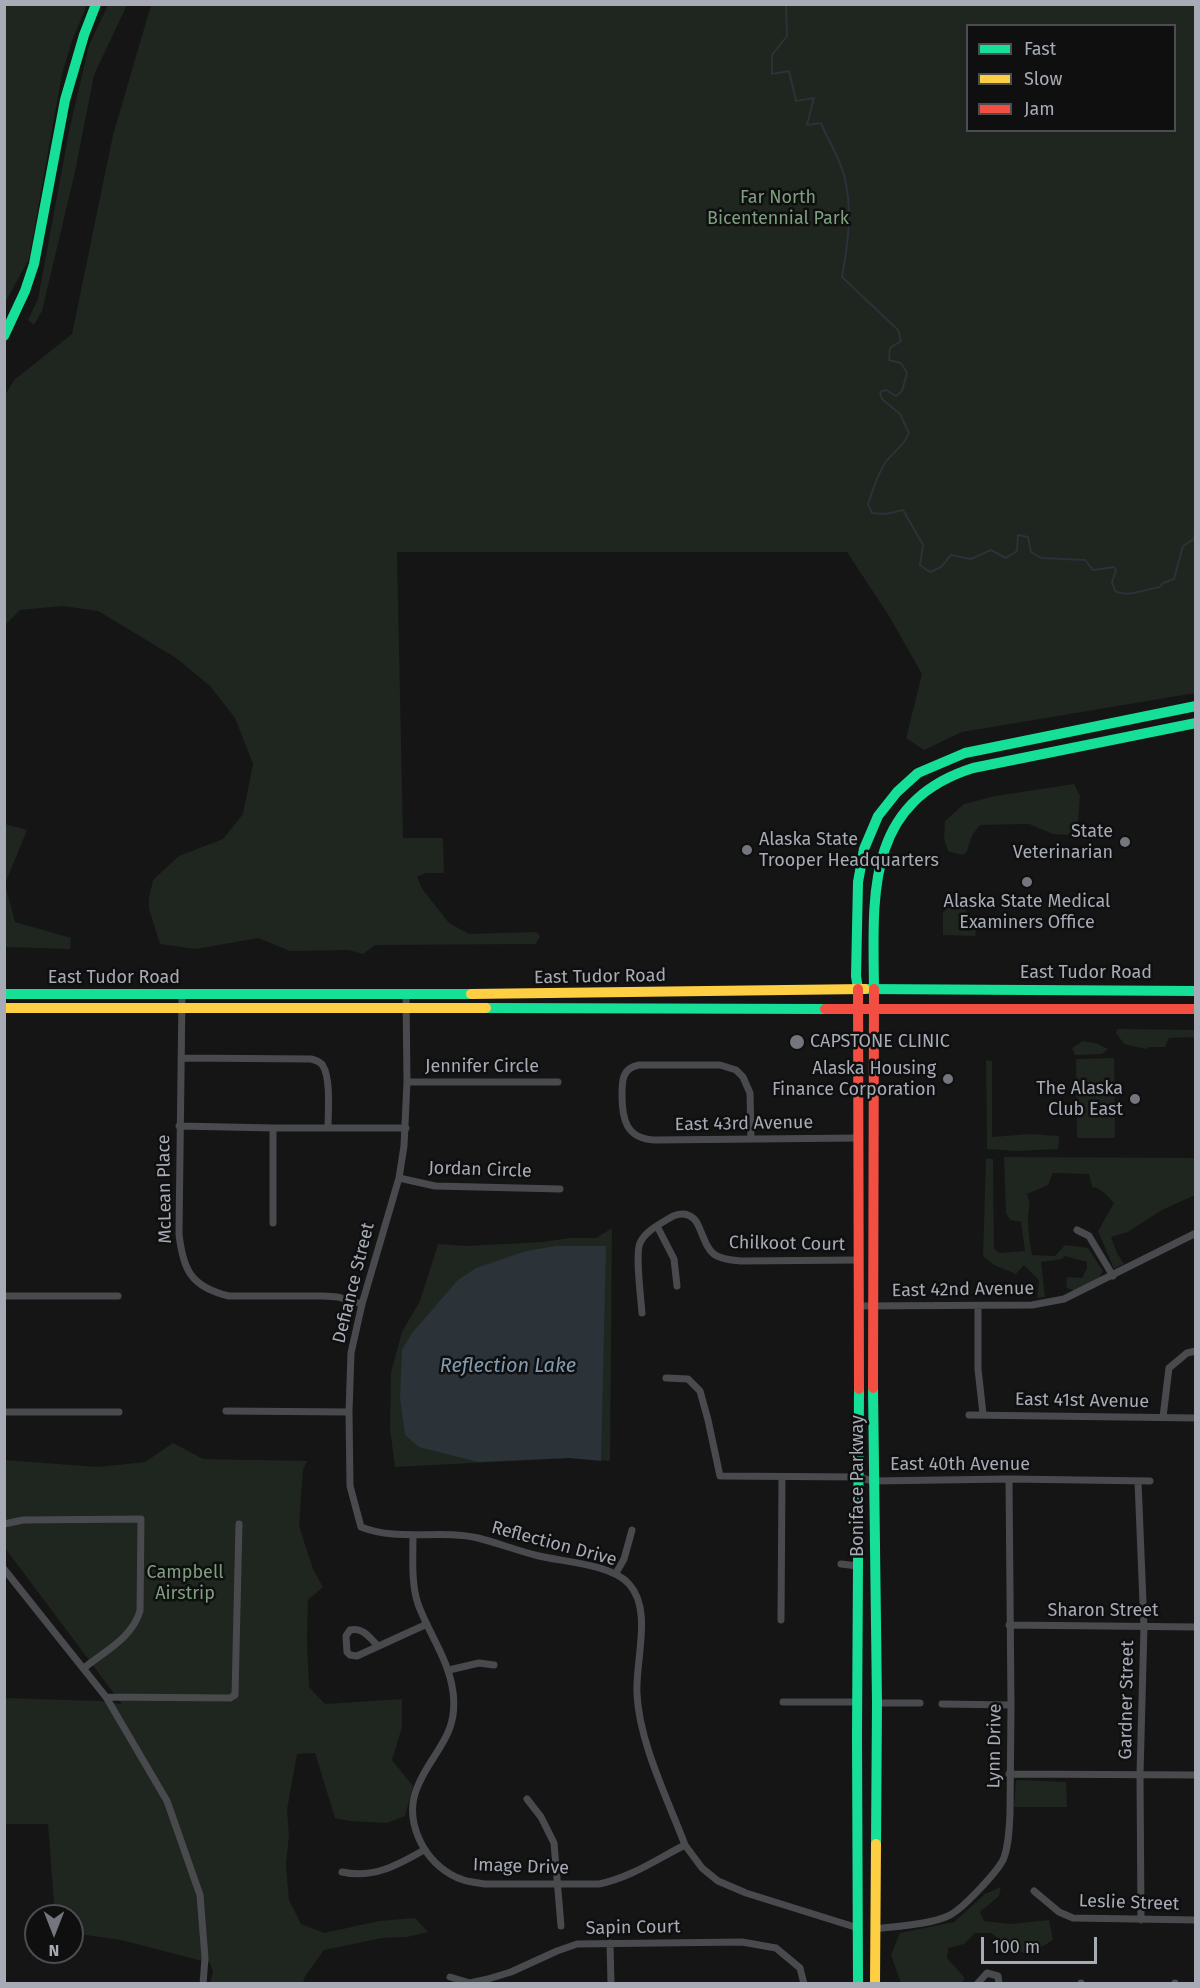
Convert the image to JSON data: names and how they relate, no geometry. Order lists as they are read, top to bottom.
{
  "streets": {
    "main road": ["East Tudor Road", "Boniface Parkway"],
    "street": [
      "Jennifer Circle",
      "East 43rd Avenue",
      "Jordan Circle",
      "McLean Place",
      "Chilkoot Court",
      "Defiance Street",
      "East 42nd Avenue",
      "East 41st Avenue",
      "East 40th Avenue",
      "Reflection Drive",
      "Sharon Street",
      "Gardner Street",
      "Lynn Drive",
      "Image Drive",
      "Leslie Street",
      "Sapin Court"
    ]
  },
  "crossings": [
    ["East Tudor Road", "McLean Place"],
    ["East Tudor Road", "Defiance Street"],
    ["East Tudor Road", "Boniface Parkway"],
    ["Jennifer Circle", "Defiance Street"],
    ["East 43rd Avenue", "Boniface Parkway"],
    ["Jordan Circle", "Defiance Street"],
    ["McLean Place", "Defiance Street"],
    ["Chilkoot Court", "Boniface Parkway"],
    ["Defiance Street", "Reflection Drive"],
    ["Defiance Street", "Image Drive"],
    ["East 42nd Avenue", "Boniface Parkway"],
    ["East 40th Avenue", "Boniface Parkway"],
    ["East 40th Avenue", "Gardner Street"],
    ["East 40th Avenue", "Lynn Drive"],
    ["Boniface Parkway", "Lynn Drive"],
    ["Reflection Drive", "Image Drive"],
    ["Sharon Street", "Gardner Street"],
    ["Sharon Street", "Lynn Drive"],
    ["Gardner Street", "Leslie Street"]
  ],
  "water": ["Reflection Lake"],
  "parks": ["Far North Bicentennial Park", "Campbell Airstrip"],
  "places": [
    "State Veterinarian",
    "Alaska State Trooper Headquarters",
    "Alaska State Medical Examiners Office",
    "CAPSTONE CLINIC",
    "Alaska Housing Finance Corporation",
    "The Alaska Club East"
  ],
  "legend": ["Fast", "Slow", "Jam"],
  "scale_bar": "100 m",
  "north": "bottom"
}
